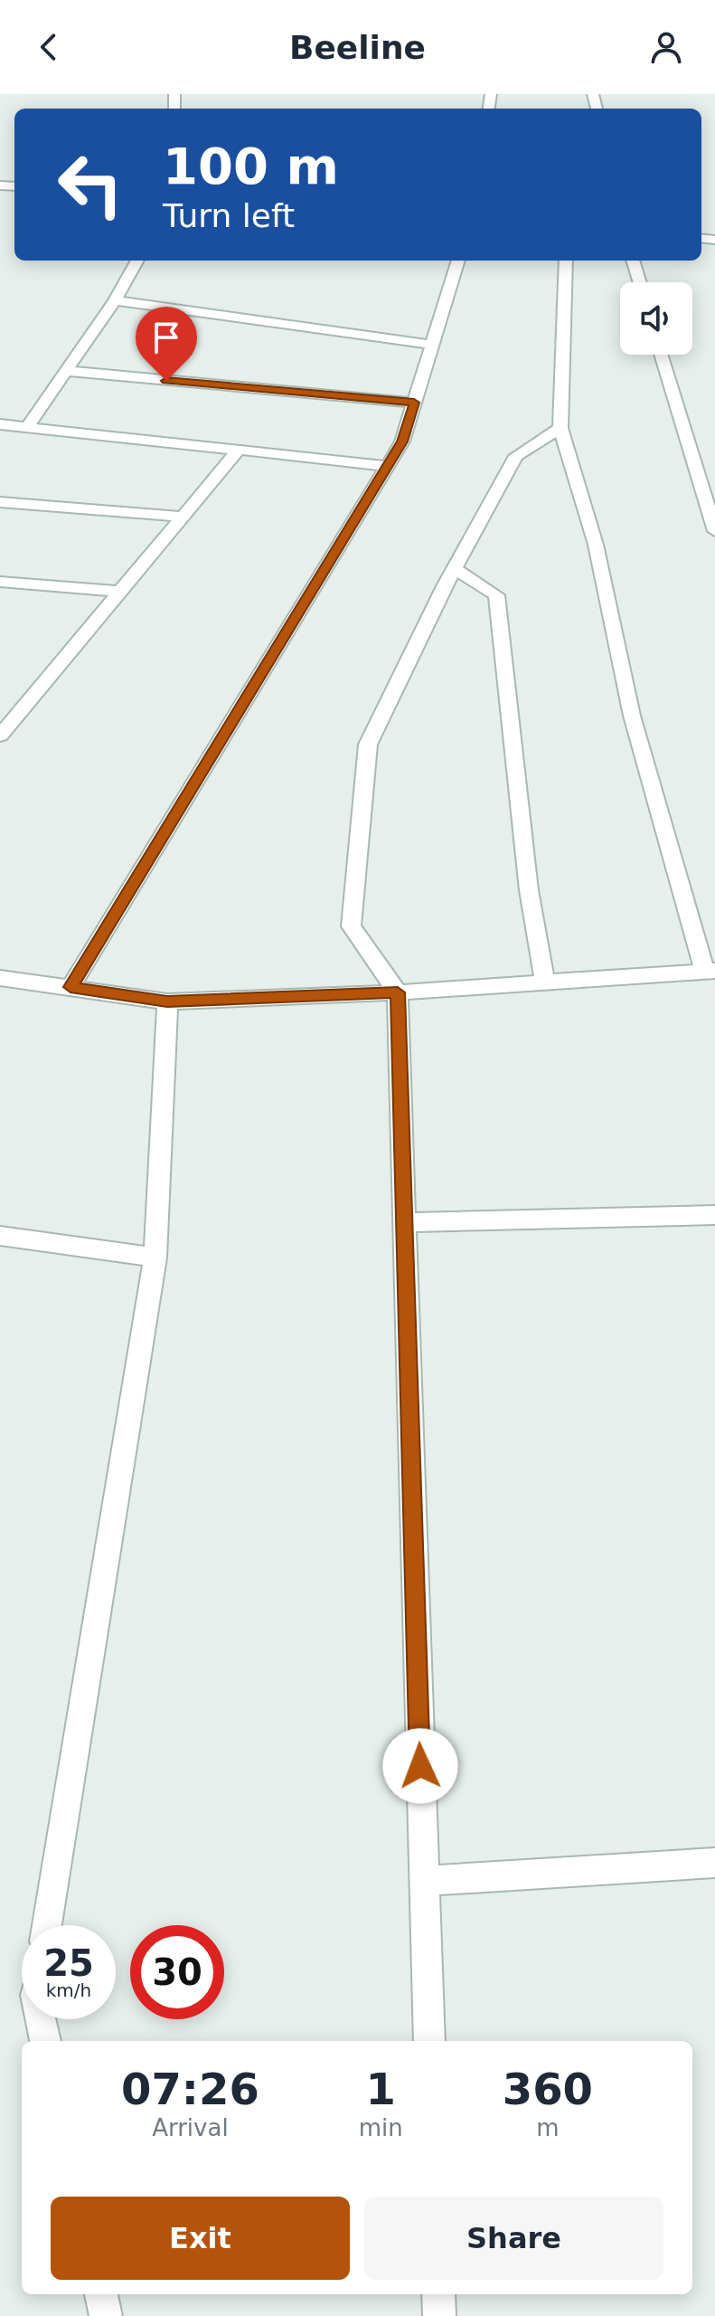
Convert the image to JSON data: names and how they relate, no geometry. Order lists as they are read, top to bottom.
{
  "page": {
    "header": "Beeline",
    "turn": ["100 m", "Turn left"],
    "speed": "25 km/h",
    "limit": "30",
    "eta": [
      "07:26",
      "Arrival",
      "1",
      "min",
      "360",
      "m"
    ],
    "buttons": ["Exit", "Share"]
  }
}
